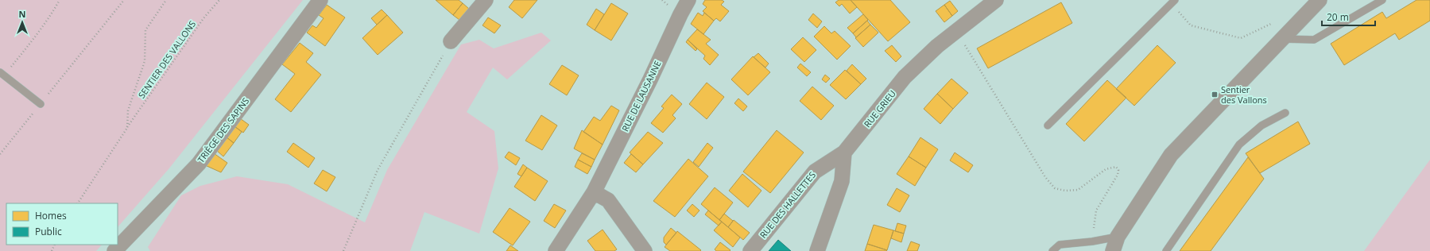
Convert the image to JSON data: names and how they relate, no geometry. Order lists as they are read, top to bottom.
{
  "streets": {
    "street": [
      "RUE DE LAUSANNE",
      "RUE GRIEU",
      "TRIÈGE DES SAPINS",
      "RUE DES HALLETTES"
    ],
    "path": ["SENTIER DES VALLONS"]
  },
  "crossings": [
    ["RUE GRIEU", "RUE DES HALLETTES"]
  ],
  "places": {
    "transit": ["Sentier des Vallons"]
  },
  "legend": ["Homes", "Public"],
  "scale_bar": "20 m",
  "north": "top"
}
